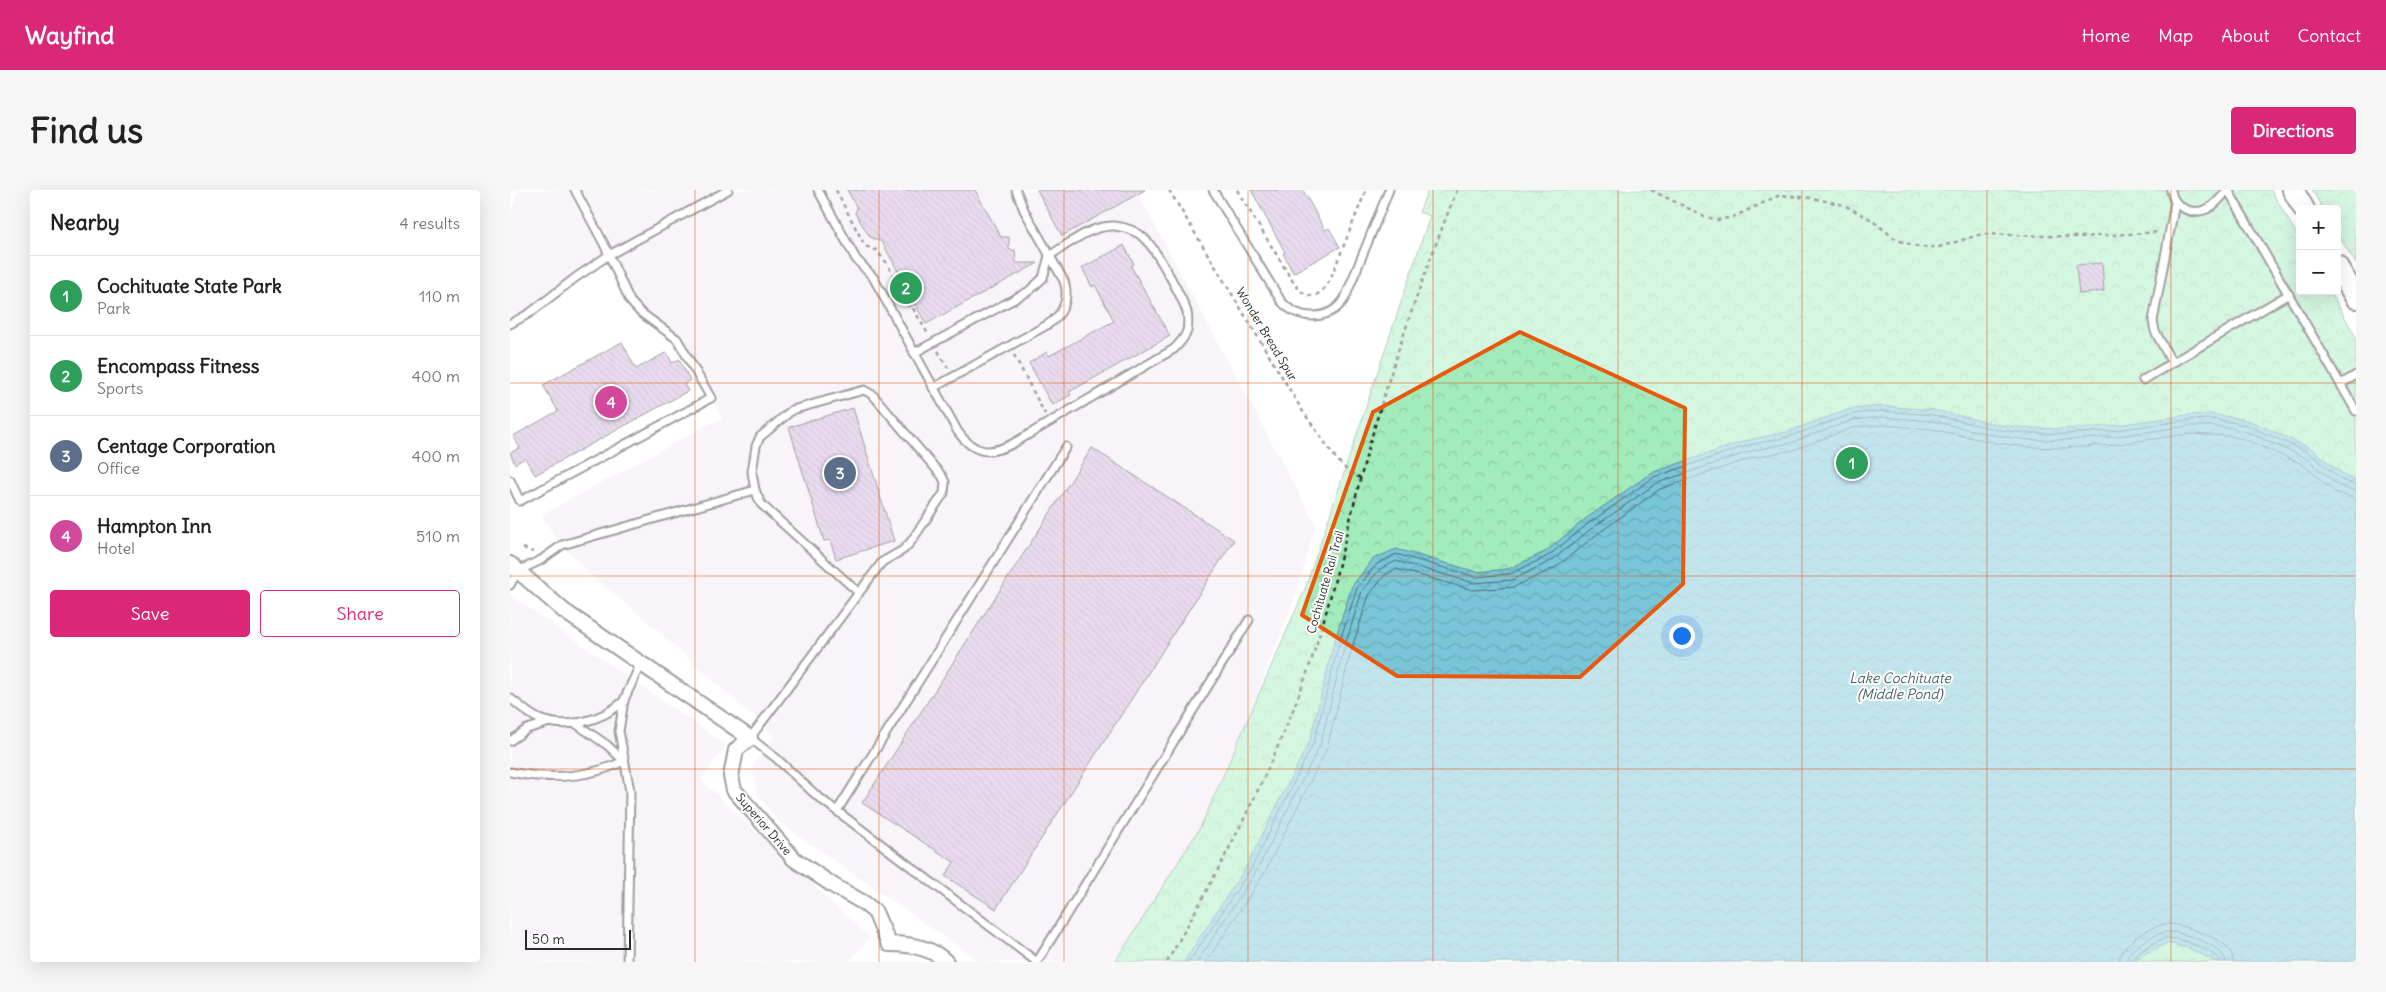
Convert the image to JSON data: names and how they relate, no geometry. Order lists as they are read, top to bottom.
{
  "streets": {
    "street": ["Superior Drive"],
    "path": ["Wonder Bread Spur", "Cochituate Rail Trail"]
  },
  "crossings": [
    ["Wonder Bread Spur", "Cochituate Rail Trail"]
  ],
  "water": ["Lake Cochituate (Middle Pond)"],
  "scale_bar": "50 m",
  "page": {
    "header": "Wayfind",
    "nav": [
      "Home",
      "Map",
      "About",
      "Contact"
    ],
    "buttons": [
      "Directions",
      ["Save", "Share"]
    ],
    "title": "Find us",
    "heading": ["Nearby", "4 results"],
    "map_buttons": ["+", "−"],
    "list": [
      {
        "mark": "1",
        "name": "Cochituate State Park",
        "note": "Park",
        "value": "110 m"
      },
      {
        "mark": "2",
        "name": "Encompass Fitness",
        "note": "Sports",
        "value": "400 m"
      },
      {
        "mark": "3",
        "name": "Centage Corporation",
        "note": "Office",
        "value": "400 m"
      },
      {
        "mark": "4",
        "name": "Hampton Inn",
        "note": "Hotel",
        "value": "510 m"
      }
    ],
    "pins": [
      "2",
      "4",
      "1",
      "3"
    ],
    "scale": "50 m"
  }
}
